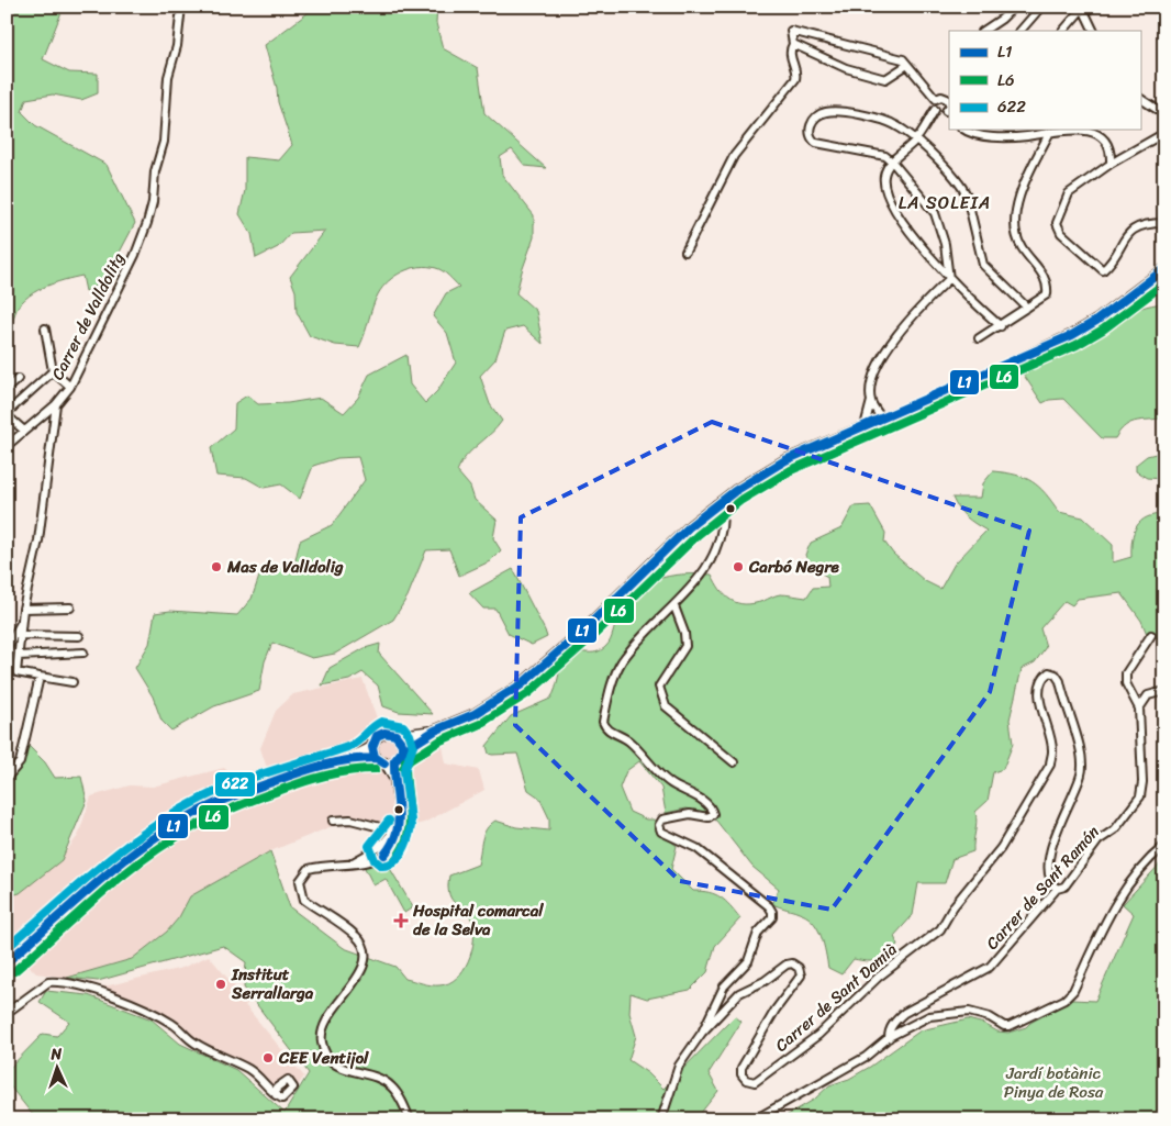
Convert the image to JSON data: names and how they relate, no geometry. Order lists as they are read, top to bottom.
{
  "streets": {
    "street": ["Carrer de Valldolitg", "Carrer de Sant Ramón", "Carrer de Sant Damià"]
  },
  "crossings": [
    ["Carrer de Sant Ramón", "Carrer de Sant Damià"]
  ],
  "districts": ["LA SOLEIA"],
  "parks": ["Jardí botànic Pinya de Rosa"],
  "places": {
    "other": [
      "Mas de Valldolig",
      "Carbó Negre",
      "Institut Serrallarga",
      "CEE Ventijol"
    ],
    "health": ["Hospital comarcal de la Selva"]
  },
  "lines": ["transit line L1", "transit line L6", "transit line 622"],
  "legend": ["L1", "L6", "622"],
  "north": "top"
}
